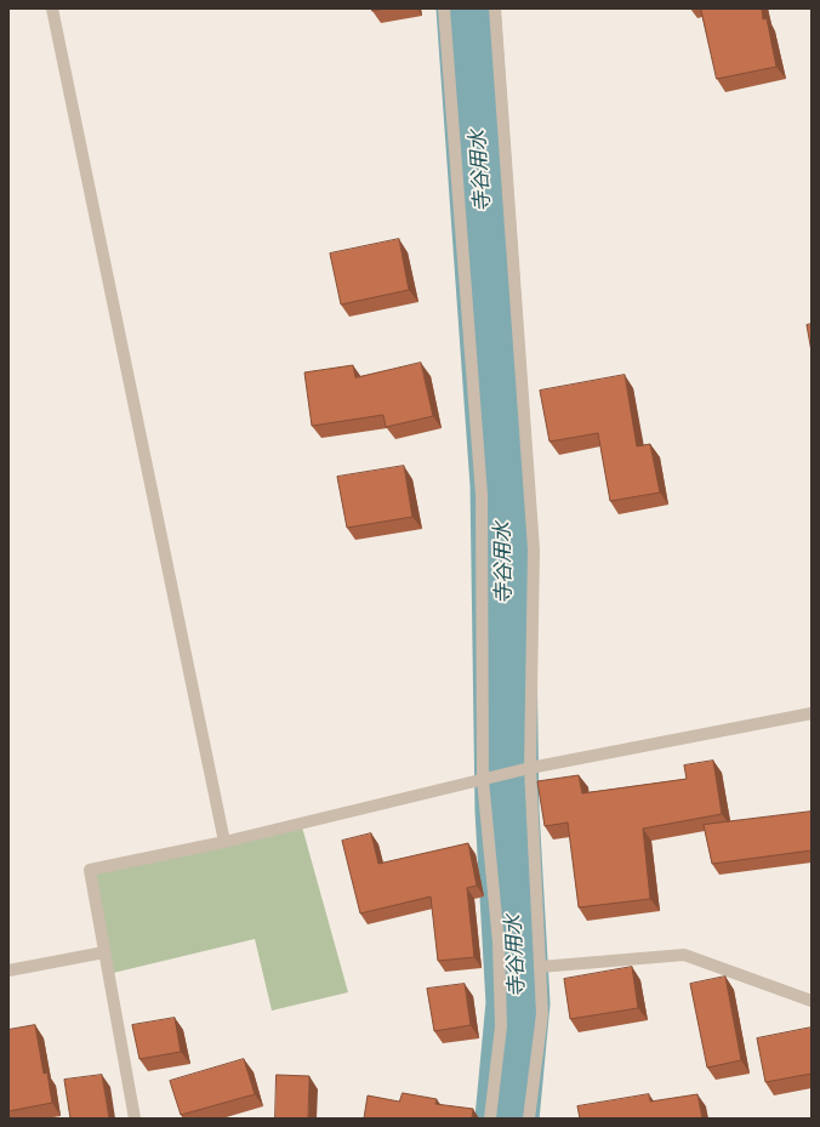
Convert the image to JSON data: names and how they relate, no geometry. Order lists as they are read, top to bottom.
{
  "water": ["寺谷用水"]
}
